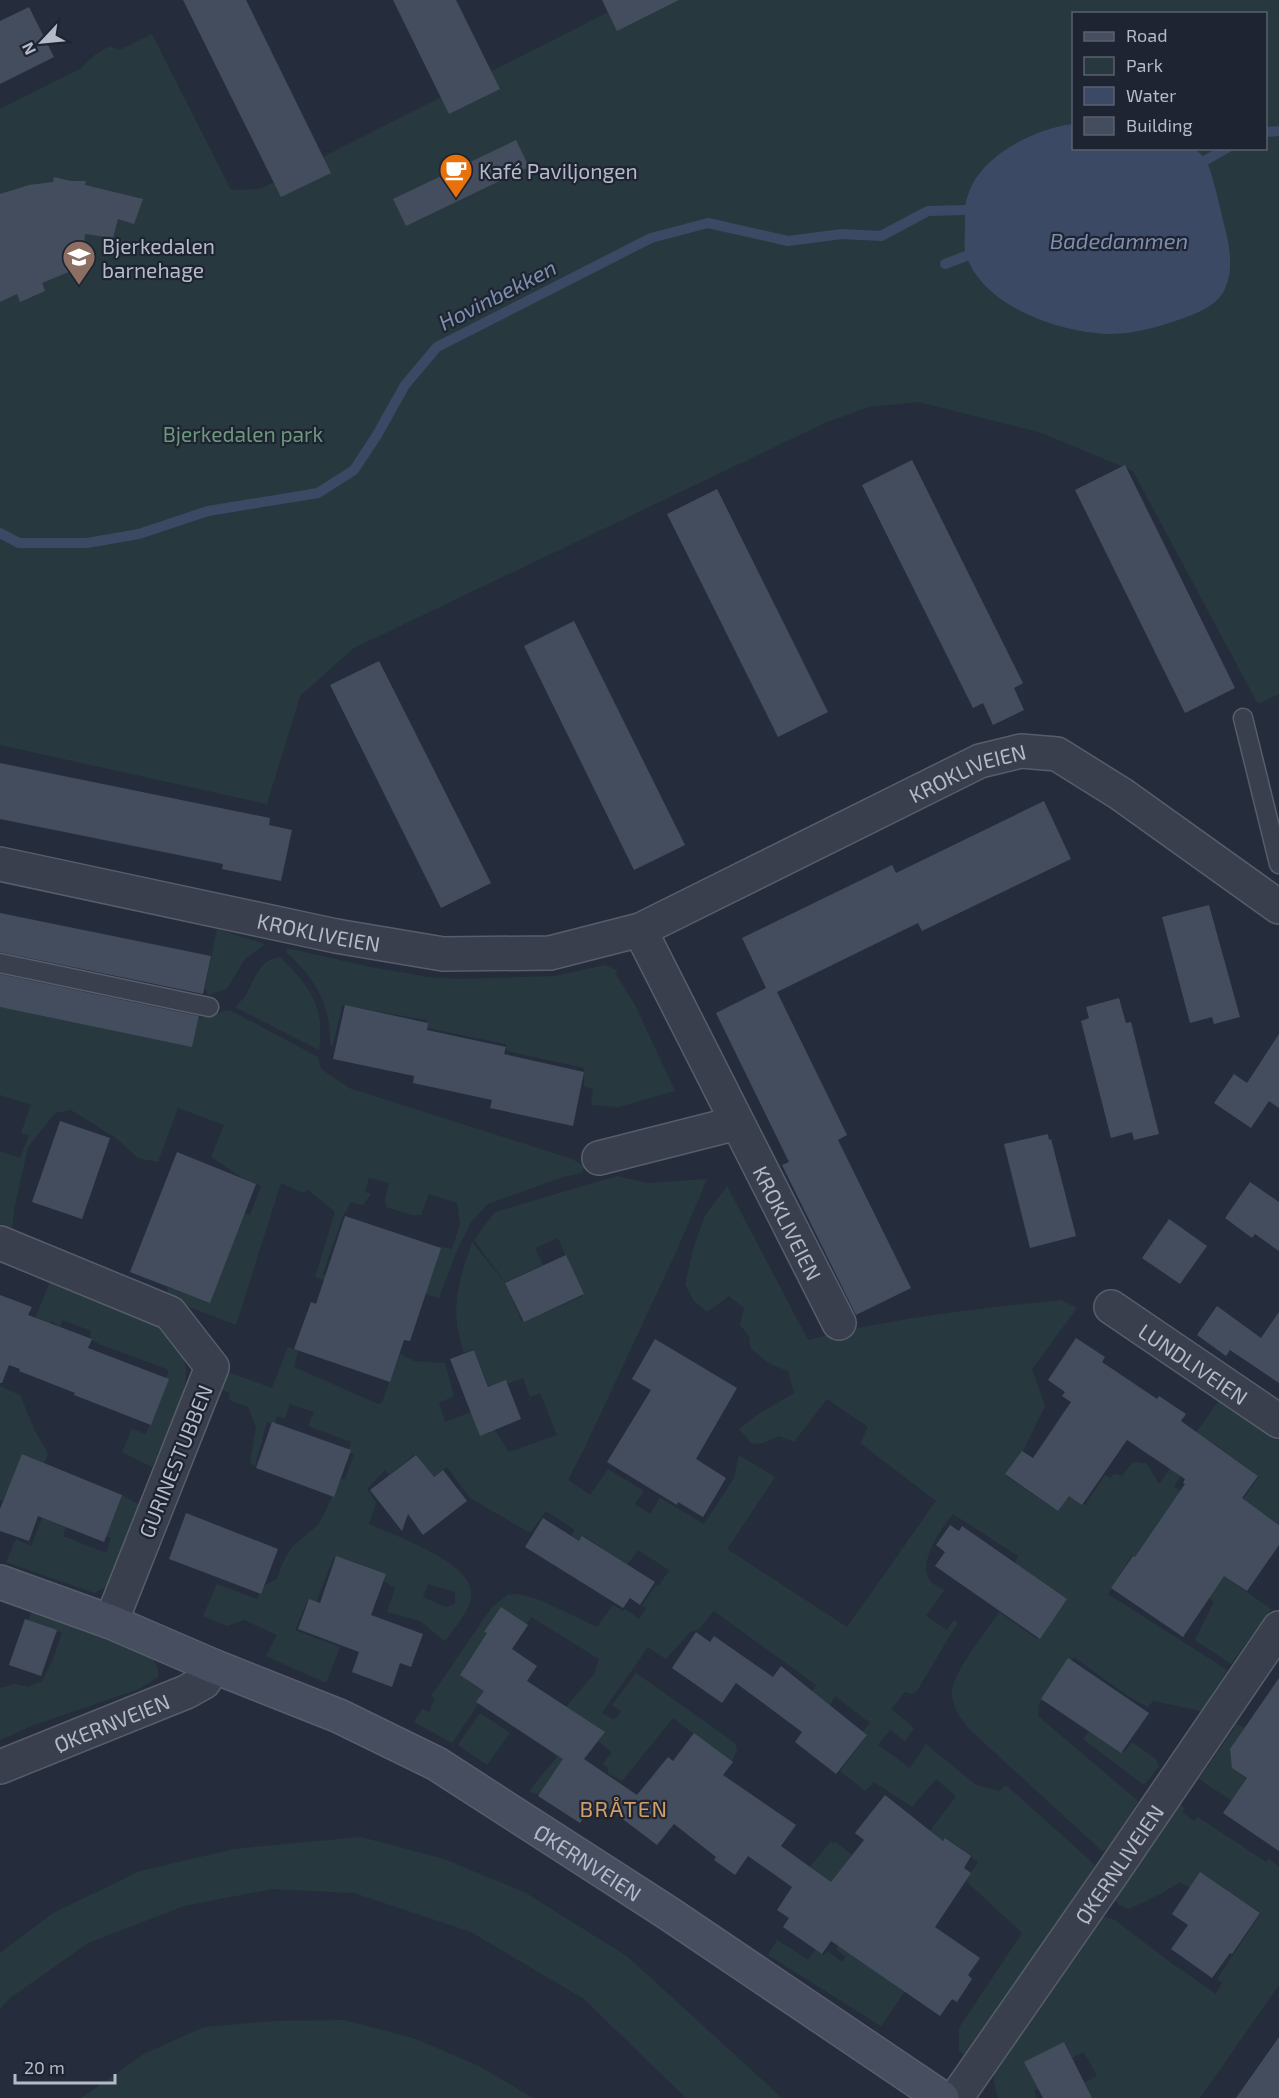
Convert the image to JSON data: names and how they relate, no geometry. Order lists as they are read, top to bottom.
{
  "streets": {
    "street": [
      "KROKLIVEIEN",
      "LUNDLIVEIEN",
      "GURINESTUBBEN",
      "ØKERNVEIEN",
      "ØKERNLIVEIEN"
    ]
  },
  "crossings": [
    ["GURINESTUBBEN", "ØKERNVEIEN"]
  ],
  "districts": ["BRÅTEN"],
  "water": ["Badedammen", "Hovinbekken"],
  "parks": ["Bjerkedalen park"],
  "places": {
    "cafe": ["Kafé Paviljongen"],
    "school or university": ["Bjerkedalen barnehage"]
  },
  "legend": [
    "Road",
    "Park",
    "Water",
    "Building"
  ],
  "scale_bar": "20 m",
  "north": "bottom left"
}
